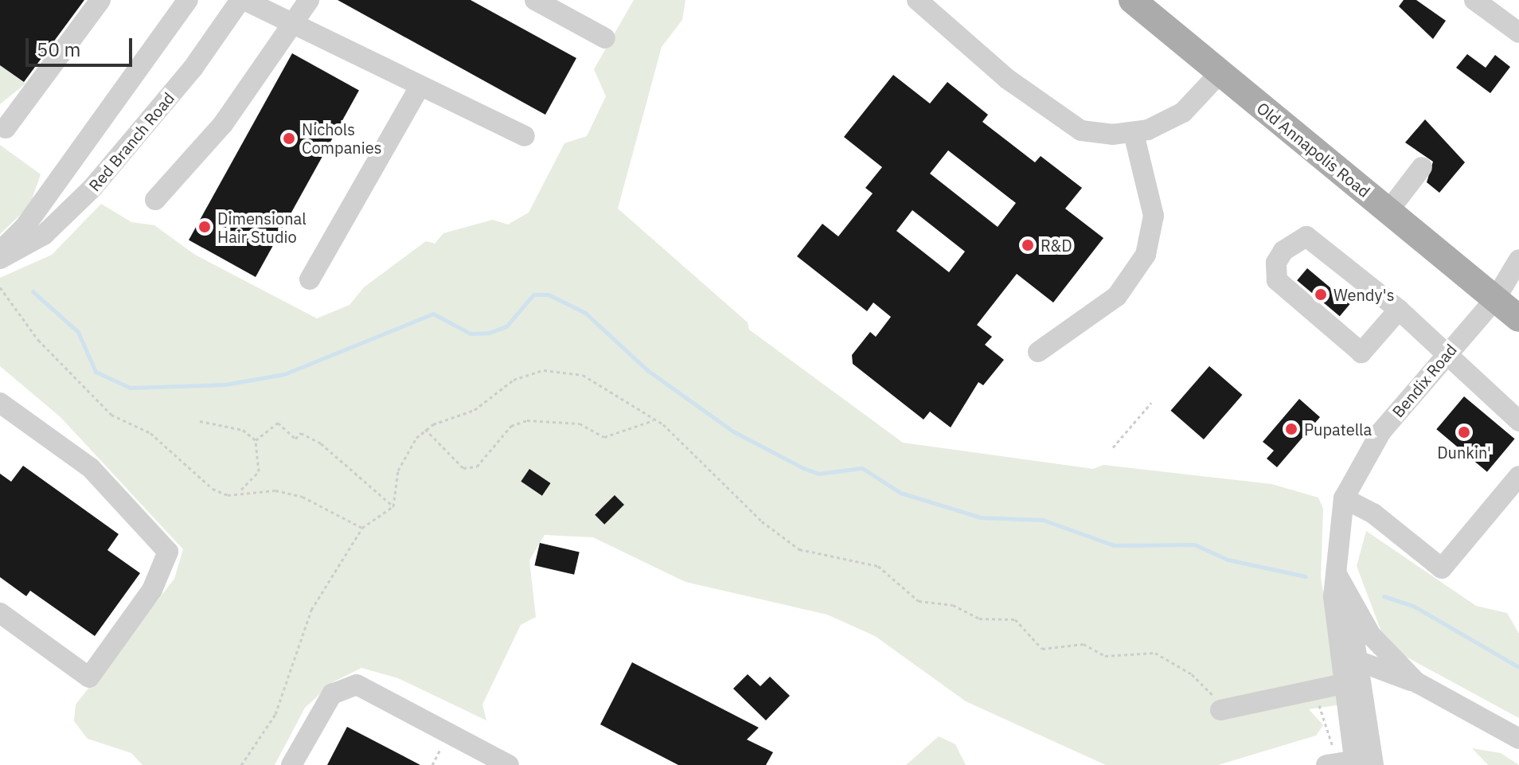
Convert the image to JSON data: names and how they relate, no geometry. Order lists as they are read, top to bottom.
{
  "streets": {
    "main road": ["Old Annapolis Road"],
    "street": ["Red Branch Road", "Bendix Road"]
  },
  "crossings": [
    ["Old Annapolis Road", "Bendix Road"]
  ],
  "places": [
    "Nichols Companies",
    "Dimensional Hair Studio",
    "R&D",
    "Wendy's",
    "Pupatella",
    "Dunkin'"
  ],
  "scale_bar": "50 m"
}
